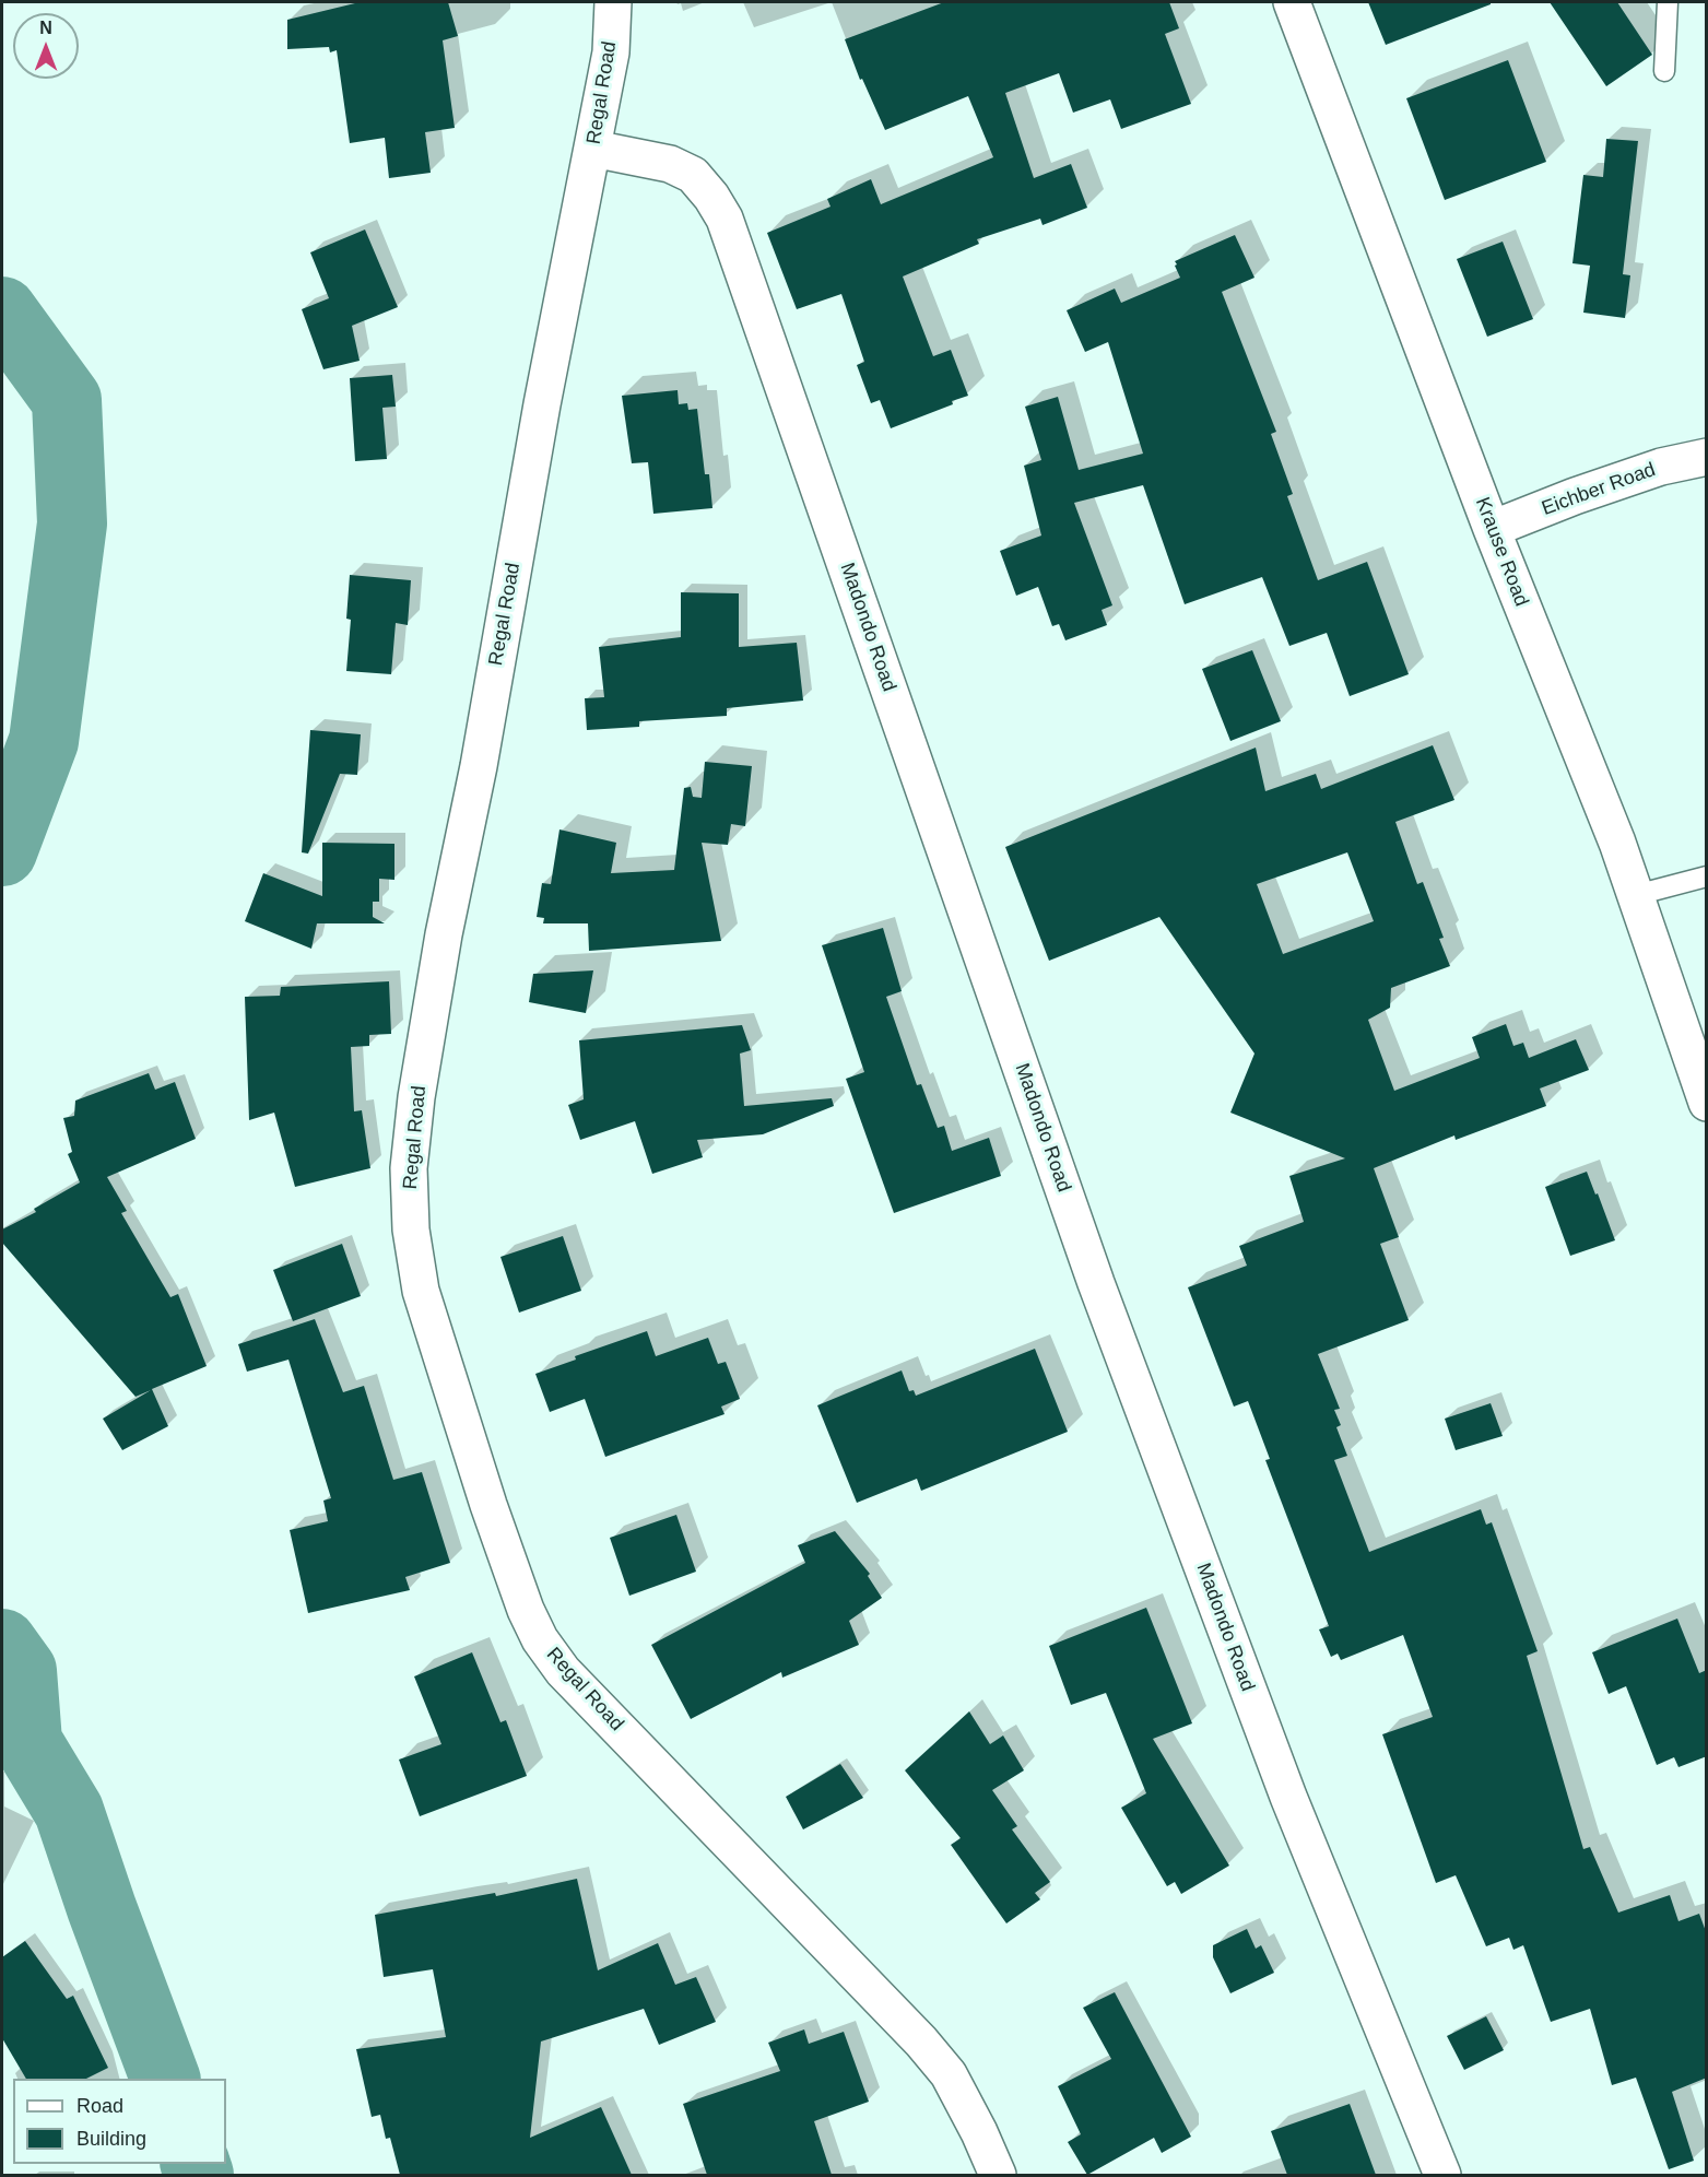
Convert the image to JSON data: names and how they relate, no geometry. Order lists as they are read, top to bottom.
{
  "streets": {
    "street": [
      "Regal Road",
      "Eichber Road",
      "Krause Road",
      "Madondo Road"
    ]
  },
  "crossings": [
    ["Regal Road", "Madondo Road"],
    ["Eichber Road", "Krause Road"]
  ],
  "legend": ["Road", "Building"],
  "north": "top"
}
